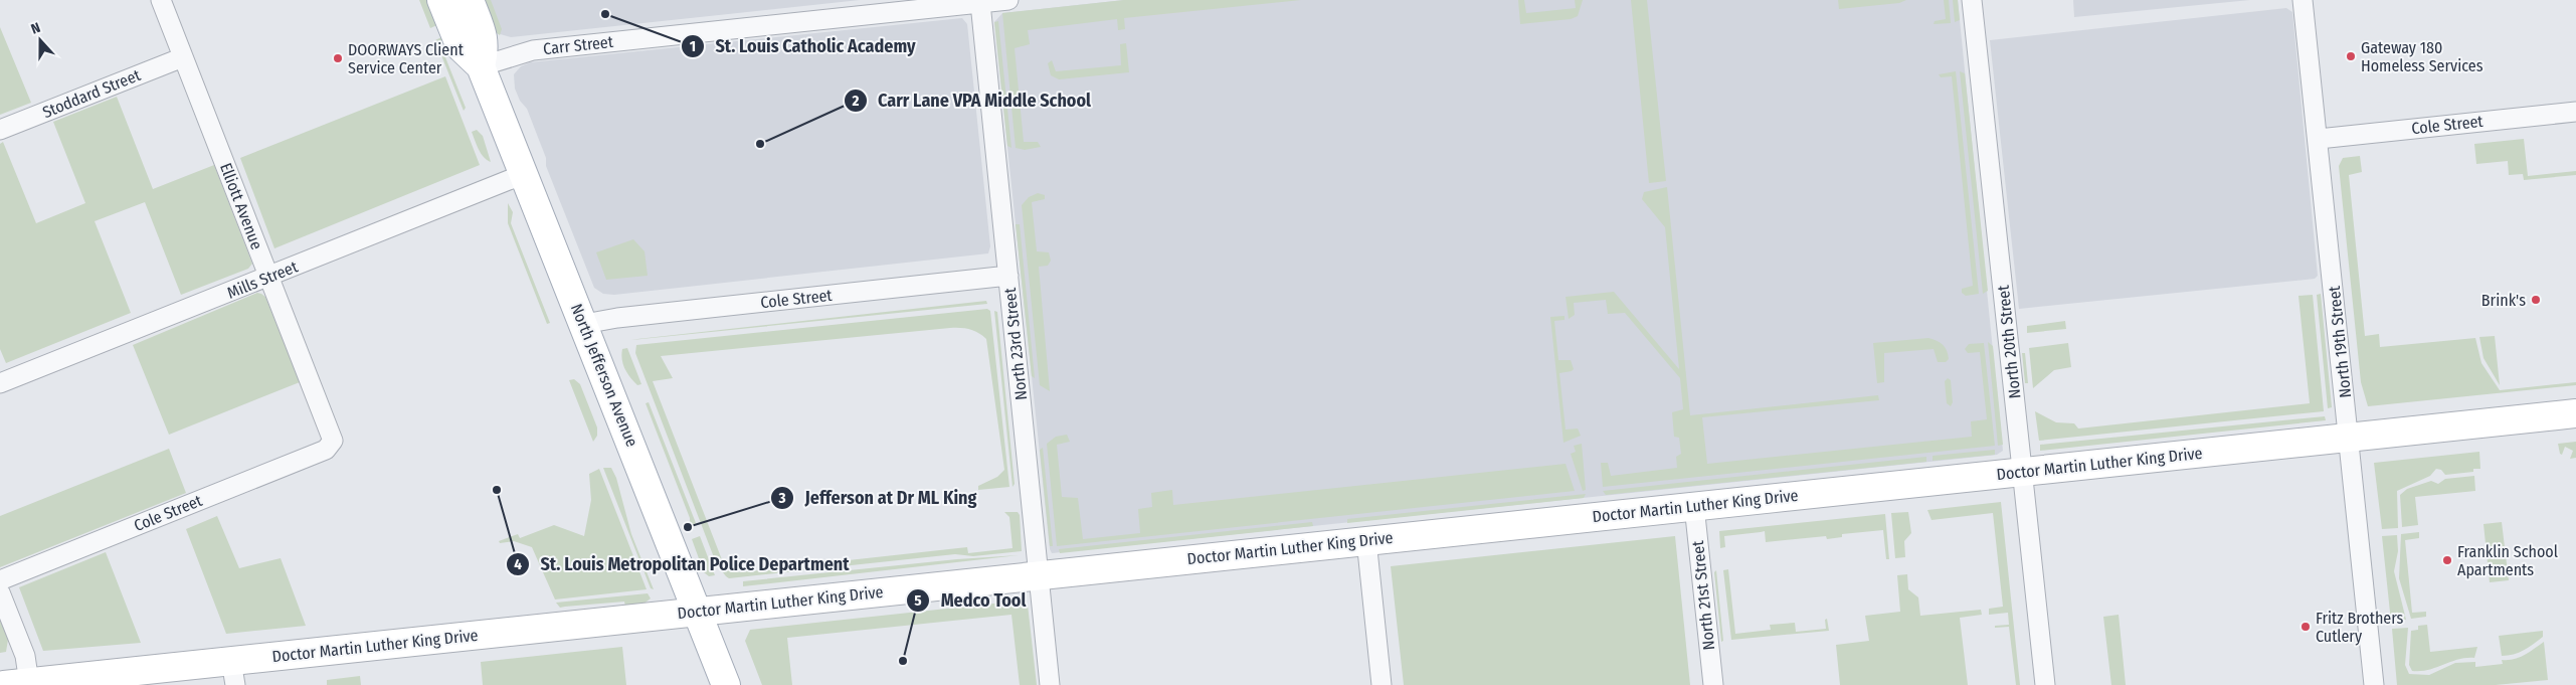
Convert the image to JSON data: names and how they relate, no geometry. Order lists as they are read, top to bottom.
{
  "streets": {
    "main road": ["North Jefferson Avenue", "Doctor Martin Luther King Drive"],
    "street": [
      "Carr Street",
      "Stoddard Street",
      "Cole Street",
      "Elliott Avenue",
      "Mills Street",
      "North 20th Street",
      "North 19th Street",
      "North 23rd Street",
      "North 21st Street"
    ]
  },
  "crossings": [
    ["Carr Street", "North 23rd Street"],
    ["Carr Street", "North Jefferson Avenue"],
    ["Stoddard Street", "Elliott Avenue"],
    ["Cole Street", "Elliott Avenue"],
    ["Cole Street", "North 19th Street"],
    ["Cole Street", "North 23rd Street"],
    ["Cole Street", "North Jefferson Avenue"],
    ["Elliott Avenue", "Mills Street"],
    ["Mills Street", "North Jefferson Avenue"],
    ["North 20th Street", "Doctor Martin Luther King Drive"],
    ["North 19th Street", "Doctor Martin Luther King Drive"],
    ["North 23rd Street", "Doctor Martin Luther King Drive"],
    ["North Jefferson Avenue", "Doctor Martin Luther King Drive"],
    ["Doctor Martin Luther King Drive", "North 21st Street"]
  ],
  "places": [
    "St. Louis Catholic Academy",
    "Gateway 180 Homeless Services",
    "DOORWAYS Client Service Center",
    "Carr Lane VPA Middle School",
    "Brink's",
    "St. Louis Metropolitan Police Department",
    "Jefferson at Dr ML King",
    "Franklin School Apartments",
    "Fritz Brothers Cutlery",
    "Medco Tool"
  ],
  "north": "top"
}
